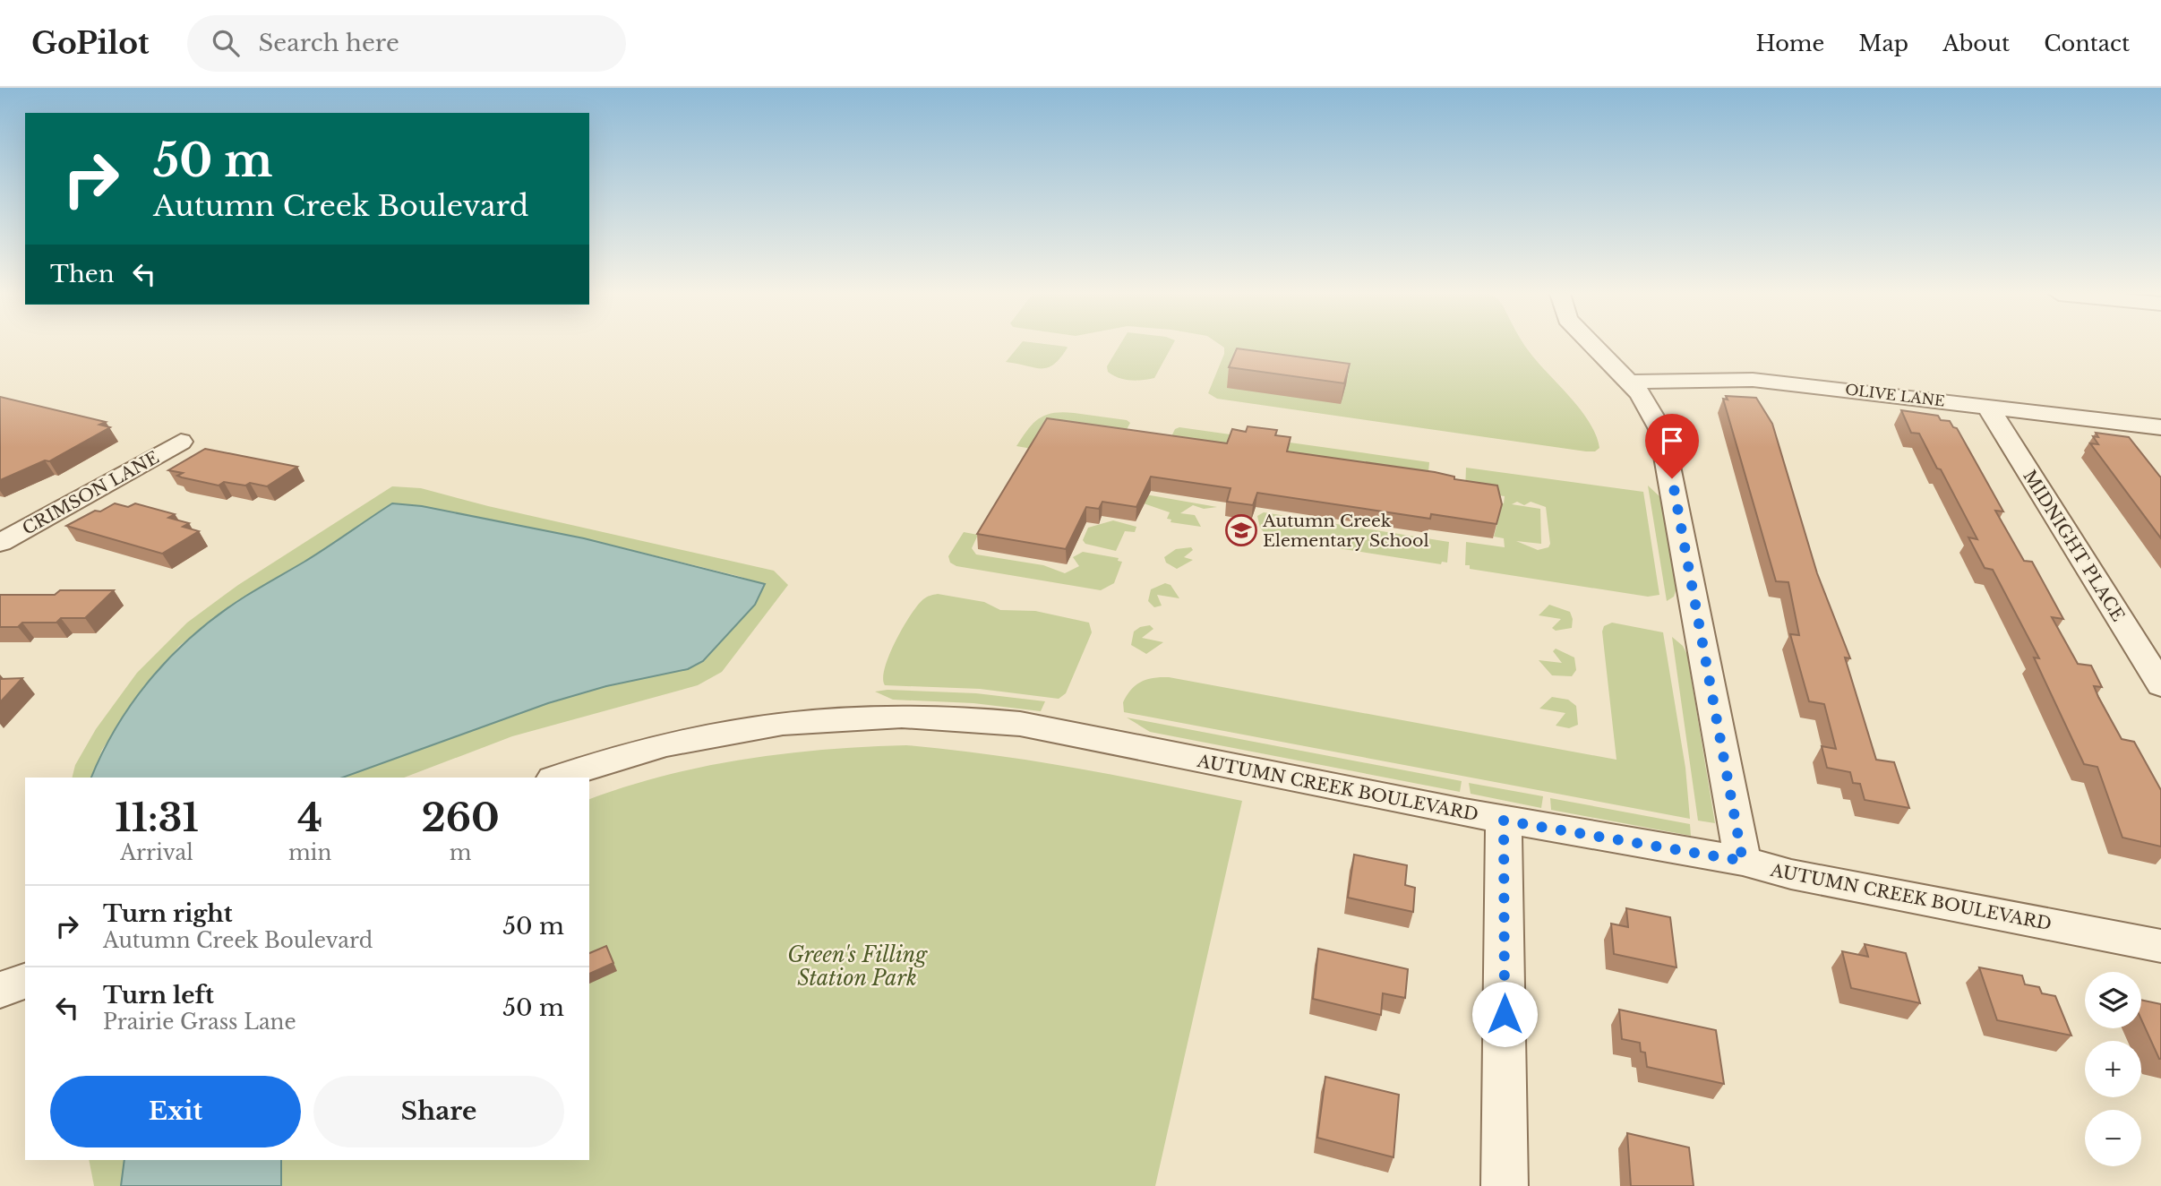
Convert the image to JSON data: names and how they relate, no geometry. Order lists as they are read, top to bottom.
{
  "streets": {
    "street": [
      "OLIVE LANE",
      "CRIMSON LANE",
      "MIDNIGHT PLACE",
      "AUTUMN CREEK BOULEVARD"
    ]
  },
  "crossings": [
    ["OLIVE LANE", "MIDNIGHT PLACE"]
  ],
  "parks": ["Green's Filling Station Park"],
  "places": {
    "school or university": ["Autumn Creek Elementary School"]
  },
  "page": {
    "header": "GoPilot",
    "search": "Search here",
    "nav": [
      "Home",
      "Map",
      "About",
      "Contact"
    ],
    "turn": ["50 m", "Autumn Creek Boulevard"],
    "then": "Then",
    "eta": [
      "11:31",
      "Arrival",
      "4",
      "min",
      "260",
      "m"
    ],
    "list": [
      {
        "name": "Turn right",
        "note": "Autumn Creek Boulevard",
        "value": "50 m"
      },
      {
        "name": "Turn left",
        "note": "Prairie Grass Lane",
        "value": "50 m"
      }
    ],
    "map_buttons": ["+", "−"],
    "buttons": ["Exit", "Share"]
  }
}
